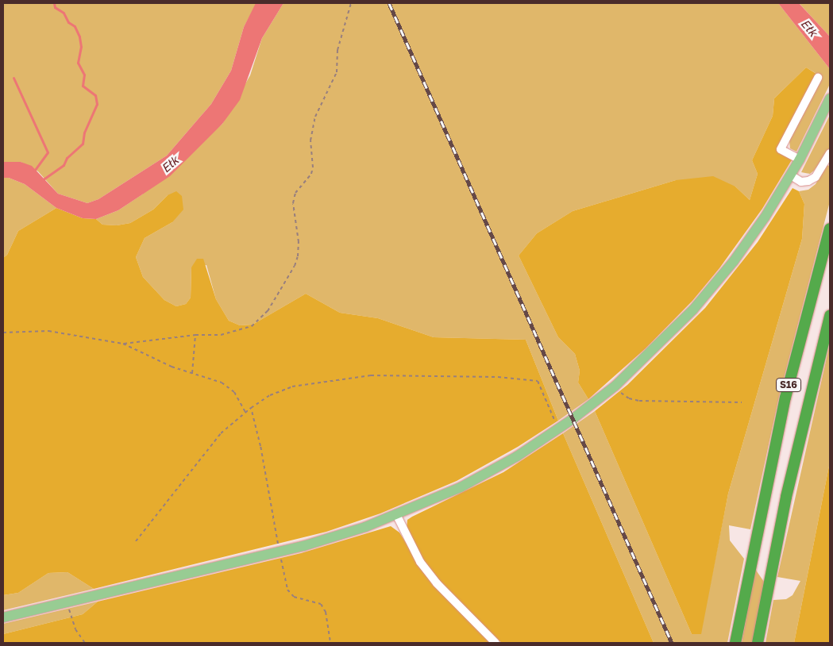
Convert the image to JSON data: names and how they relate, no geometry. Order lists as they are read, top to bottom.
{
  "streets": {
    "highway": ["S16"]
  },
  "water": ["Ełk"]
}
